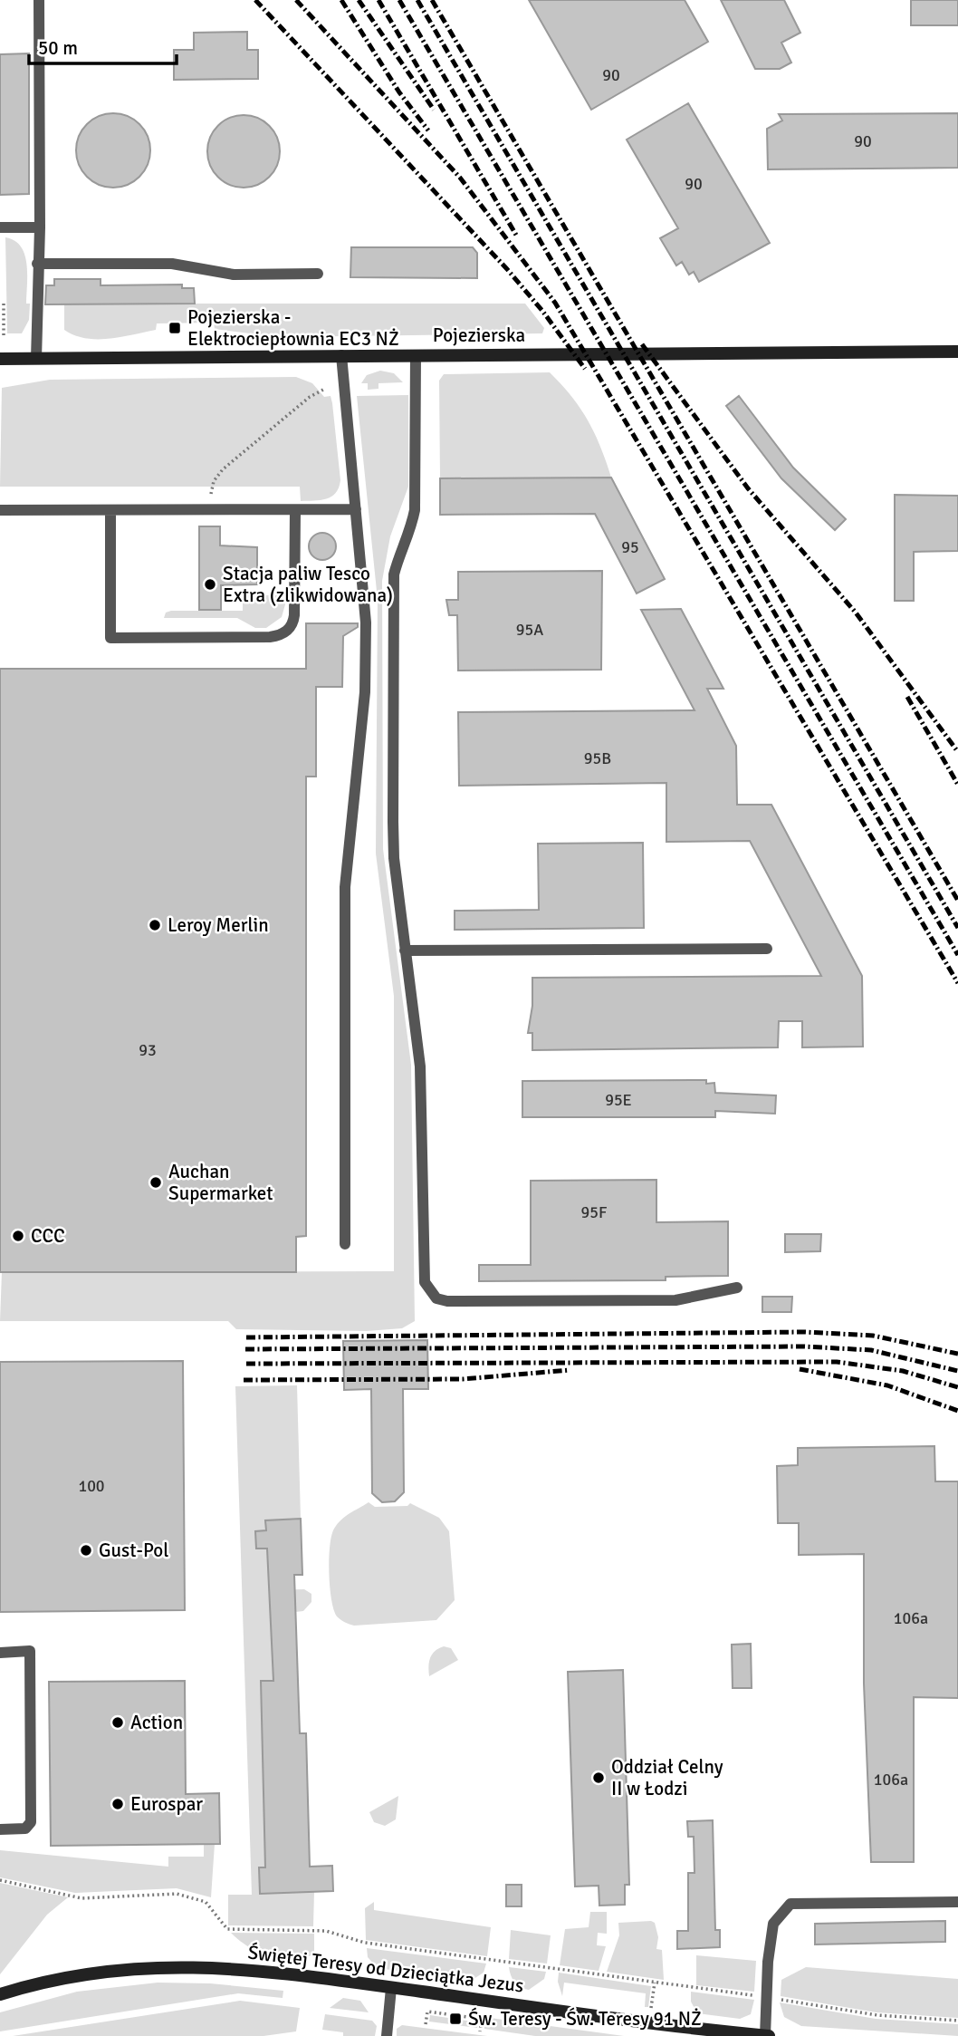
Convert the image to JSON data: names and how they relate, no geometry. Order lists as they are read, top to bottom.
{
  "streets": {
    "street": ["Pojezierska", "Świętej Teresy od Dzieciątka Jezus"]
  },
  "places": {
    "transit": ["Pojezierska - Elektrociepłownia EC3 NŻ", "Św. Teresy - Św. Teresy 91 NŻ"],
    "other": [
      "Stacja paliw Tesco Extra (zlikwidowana)",
      "Leroy Merlin",
      "Auchan Supermarket",
      "CCC",
      "Gust-Pol",
      "Action",
      "Oddział Celny II w Łodzi",
      "Eurospar"
    ]
  },
  "house_numbers": [
    "90",
    "90",
    "90",
    "95",
    "95A",
    "95B",
    "93",
    "95E",
    "95F",
    "100",
    "106a",
    "106a"
  ],
  "scale_bar": "50 m"
}
